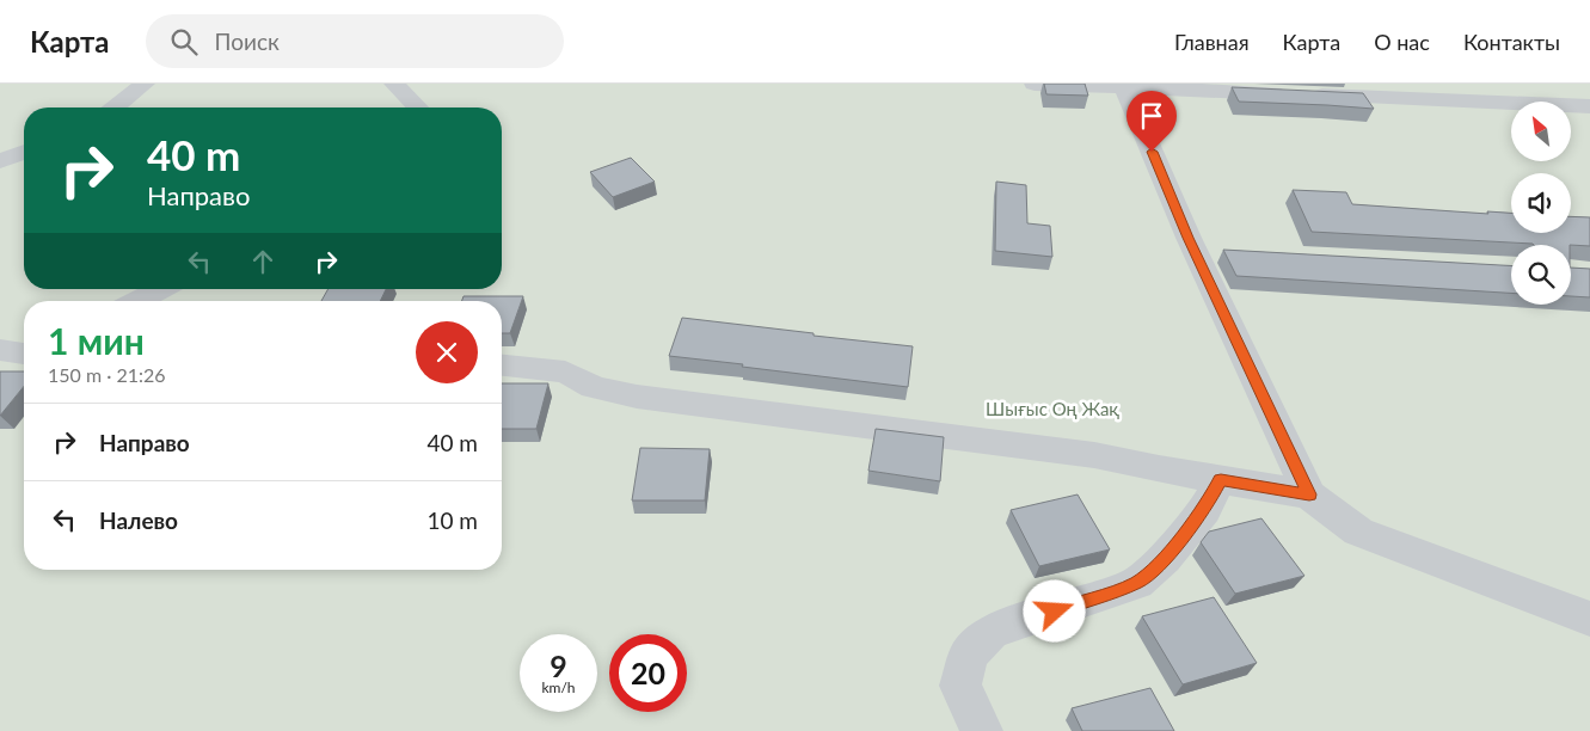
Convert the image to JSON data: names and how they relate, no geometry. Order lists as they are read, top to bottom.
{
  "parks": ["Шығыс Оң Жақ"],
  "north": "top left",
  "page": {
    "header": "Карта",
    "search": "Поиск",
    "nav": [
      "Главная",
      "Карта",
      "О нас",
      "Контакты"
    ],
    "turn": ["40 m", "Направо"],
    "heading": ["1 мин", "150 m · 21:26"],
    "list": [
      {
        "name": "Направо",
        "value": "40 m"
      },
      {
        "name": "Налево",
        "value": "10 m"
      }
    ],
    "speed": "9 km/h",
    "limit": "20"
  }
}
